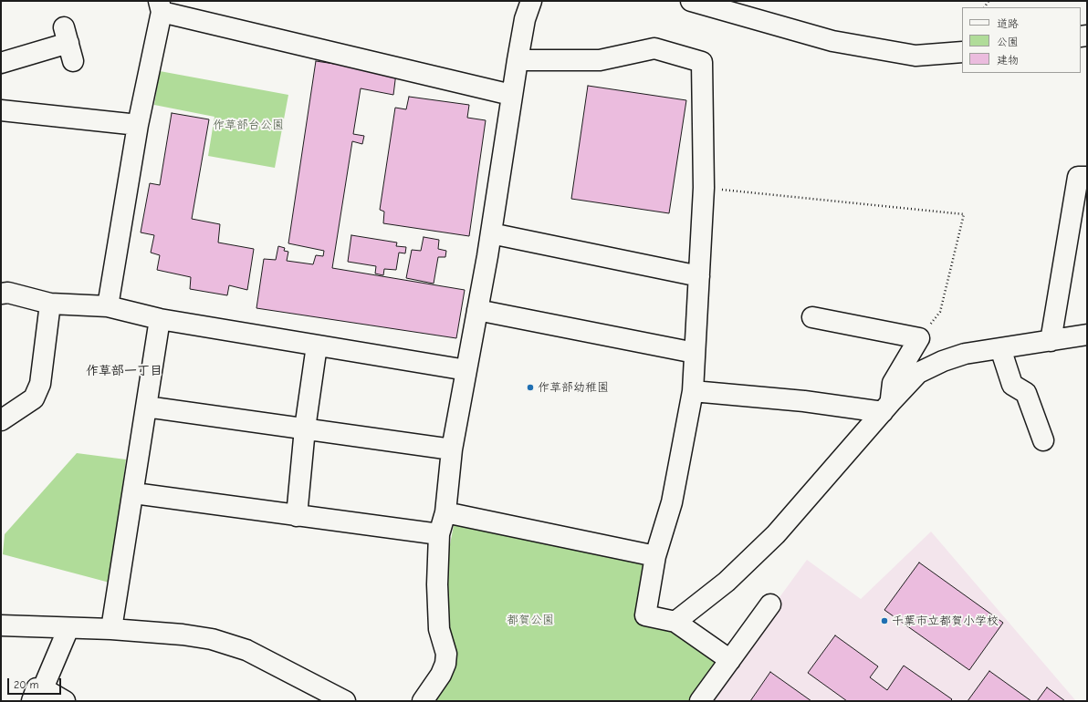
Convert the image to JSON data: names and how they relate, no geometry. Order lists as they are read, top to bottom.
{
  "districts": ["作草部一丁目"],
  "parks": ["作草部台公園", "都賀公園"],
  "places": ["作草部幼稚園", "千葉市立都賀小学校"],
  "legend": ["道路", "公園", "建物"],
  "scale_bar": "20 m"
}
